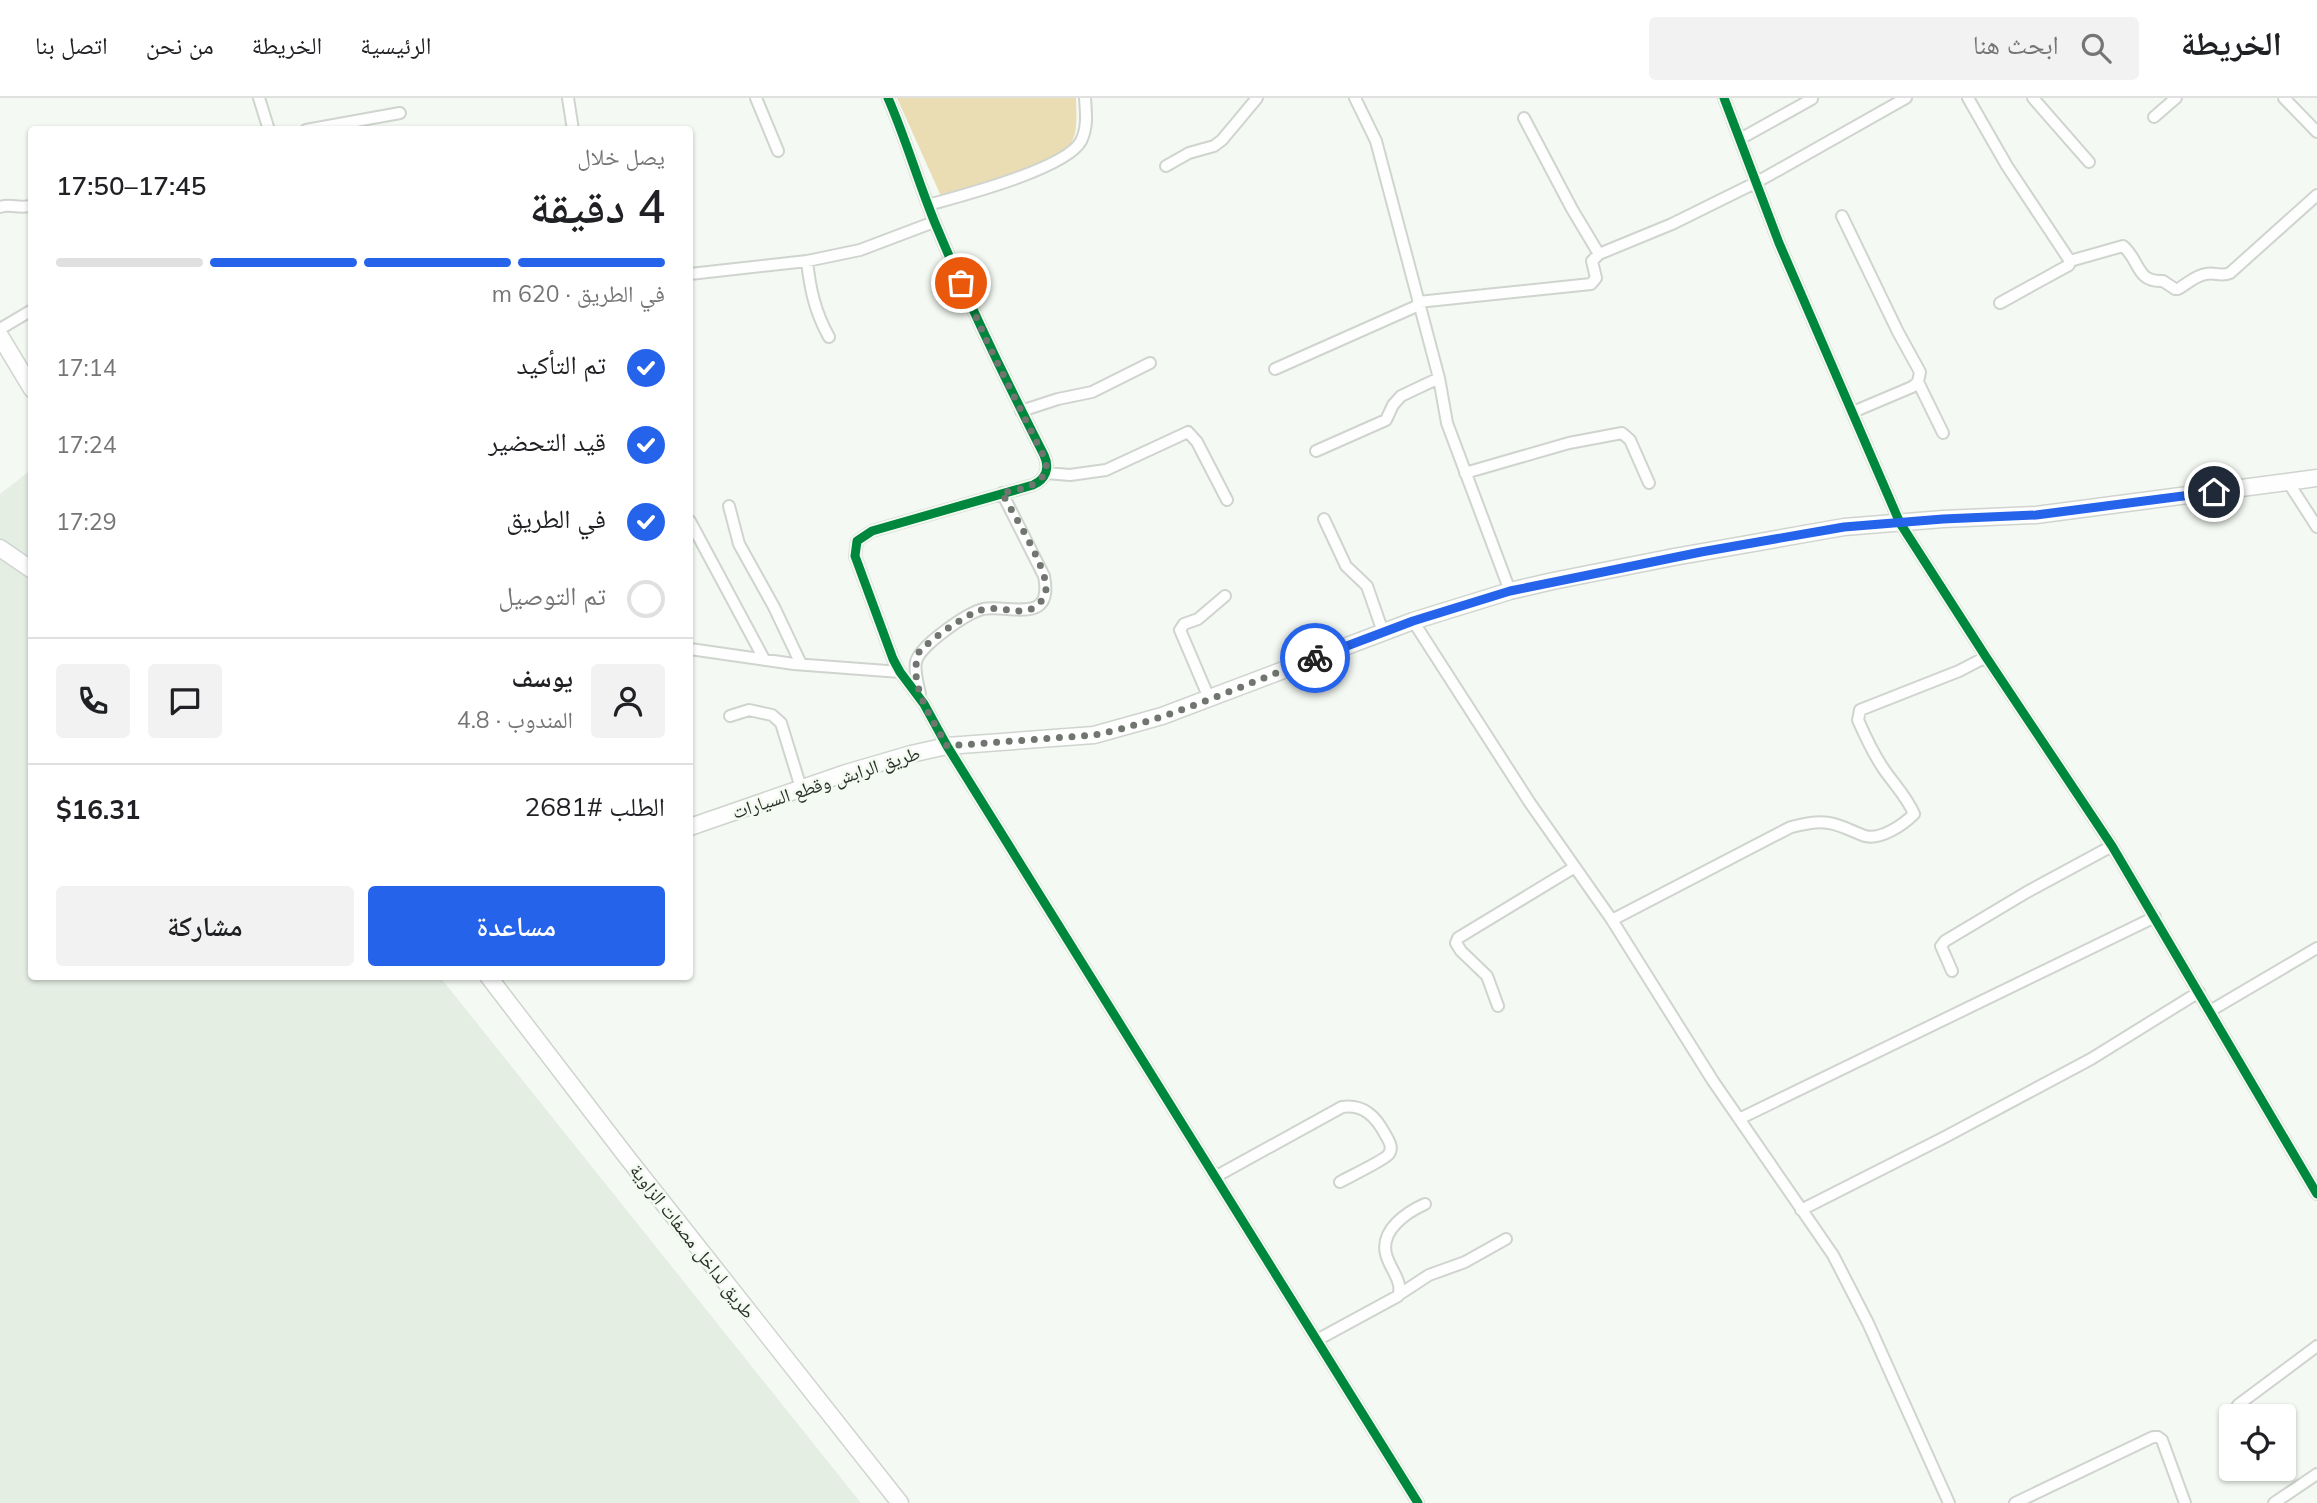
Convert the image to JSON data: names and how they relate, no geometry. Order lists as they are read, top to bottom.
{
  "streets": {
    "main road": ["طريق الرابش وقطع السيارات", "طريق لداخل مصفات الزاوية"]
  },
  "page": {
    "header": "الخريطة",
    "search": "ابحث هنا",
    "nav": [
      "الرئيسية",
      "الخريطة",
      "من نحن",
      "اتصل بنا"
    ],
    "heading": ["4 دقيقة", "يصل خلال", "17:45–17:50"],
    "panel": [
      "يوسف",
      "المندوب · 4.8",
      "الطلب #2681",
      "$16.31"
    ],
    "bar": "في الطريق · 620 m",
    "list": [
      ["تم التأكيد", "17:14"],
      ["قيد التحضير", "17:24"],
      ["في الطريق", "17:29"],
      "تم التوصيل"
    ],
    "buttons": ["مساعدة", "مشاركة"]
  }
}
